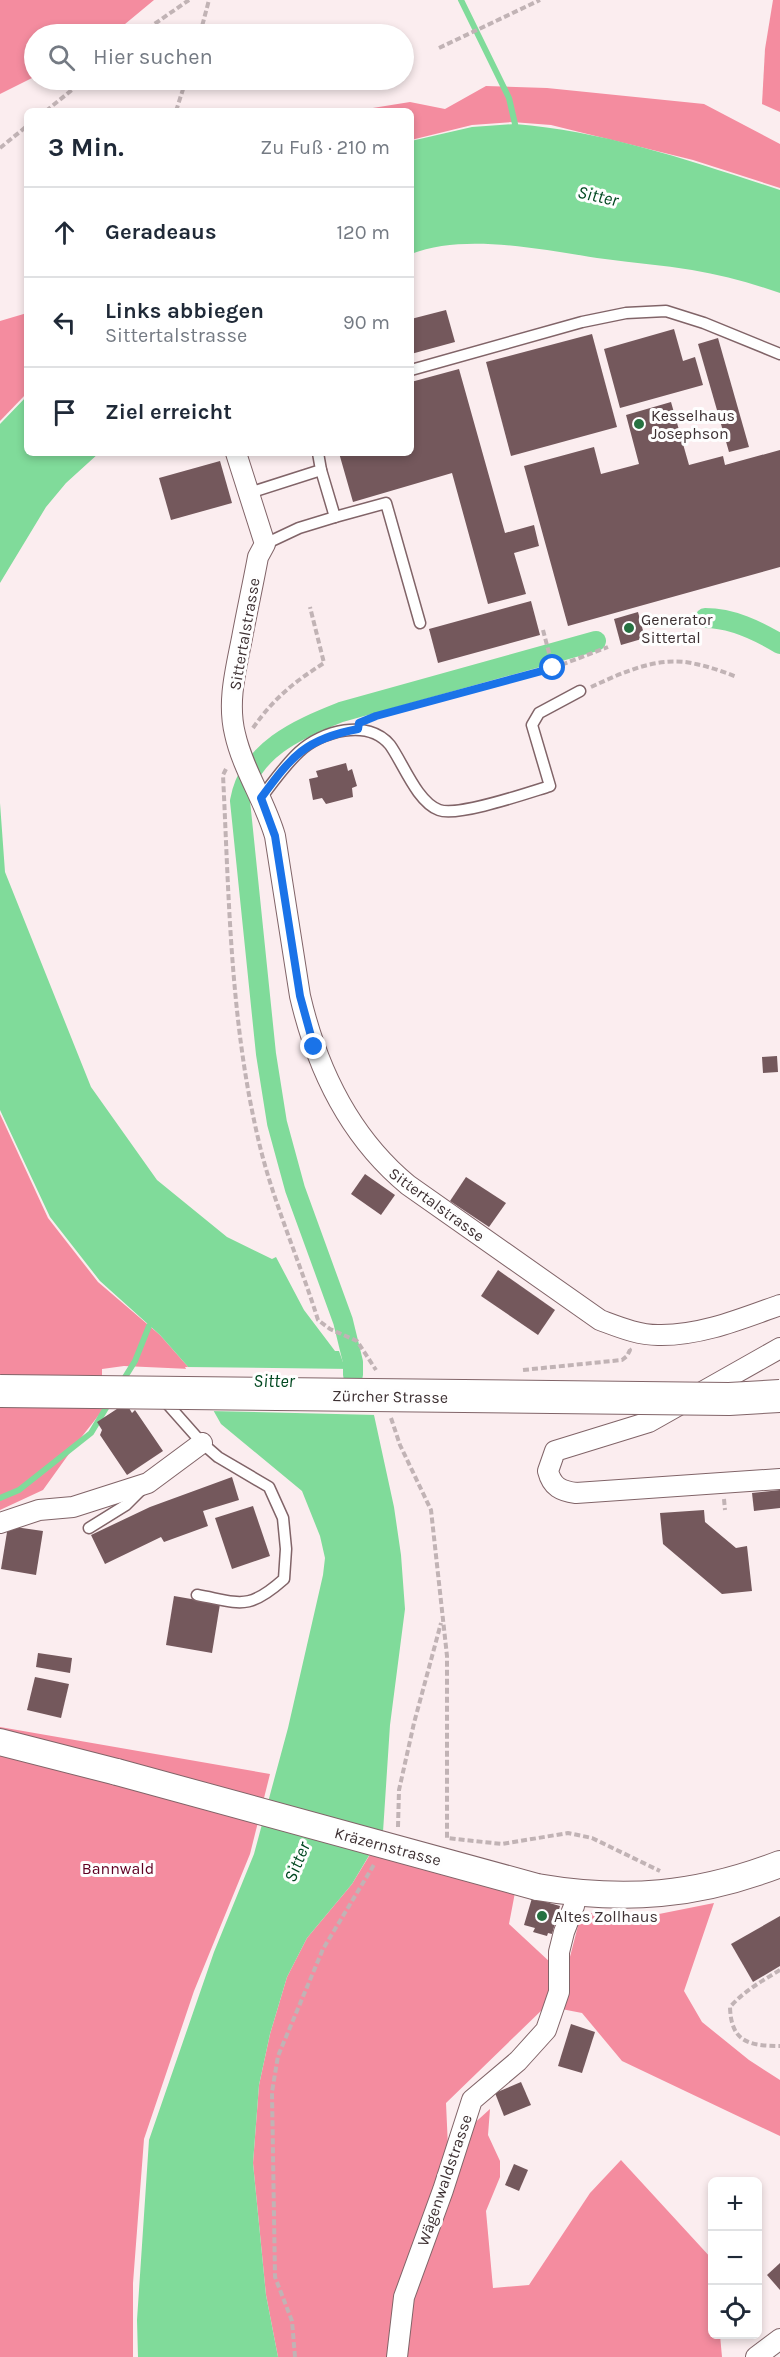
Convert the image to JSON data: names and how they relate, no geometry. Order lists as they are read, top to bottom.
{
  "streets": {
    "main road": ["Zürcher Strasse"],
    "street": ["Sittertalstrasse", "Kräzernstrasse", "Wägenwaldstrasse"]
  },
  "crossings": [
    ["Kräzernstrasse", "Wägenwaldstrasse"]
  ],
  "water": ["Sitter"],
  "parks": ["Bannwald"],
  "places": ["Kesselhaus Josephson", "Generator Sittertal", "Altes Zollhaus"],
  "page": {
    "search": "Hier suchen",
    "heading": ["3 Min.", "Zu Fuß · 210 m"],
    "list": [
      ["Geradeaus", "120 m"],
      ["Links abbiegen", "Sittertalstrasse", "90 m"],
      "Ziel erreicht"
    ],
    "map_buttons": ["+", "−"]
  }
}
